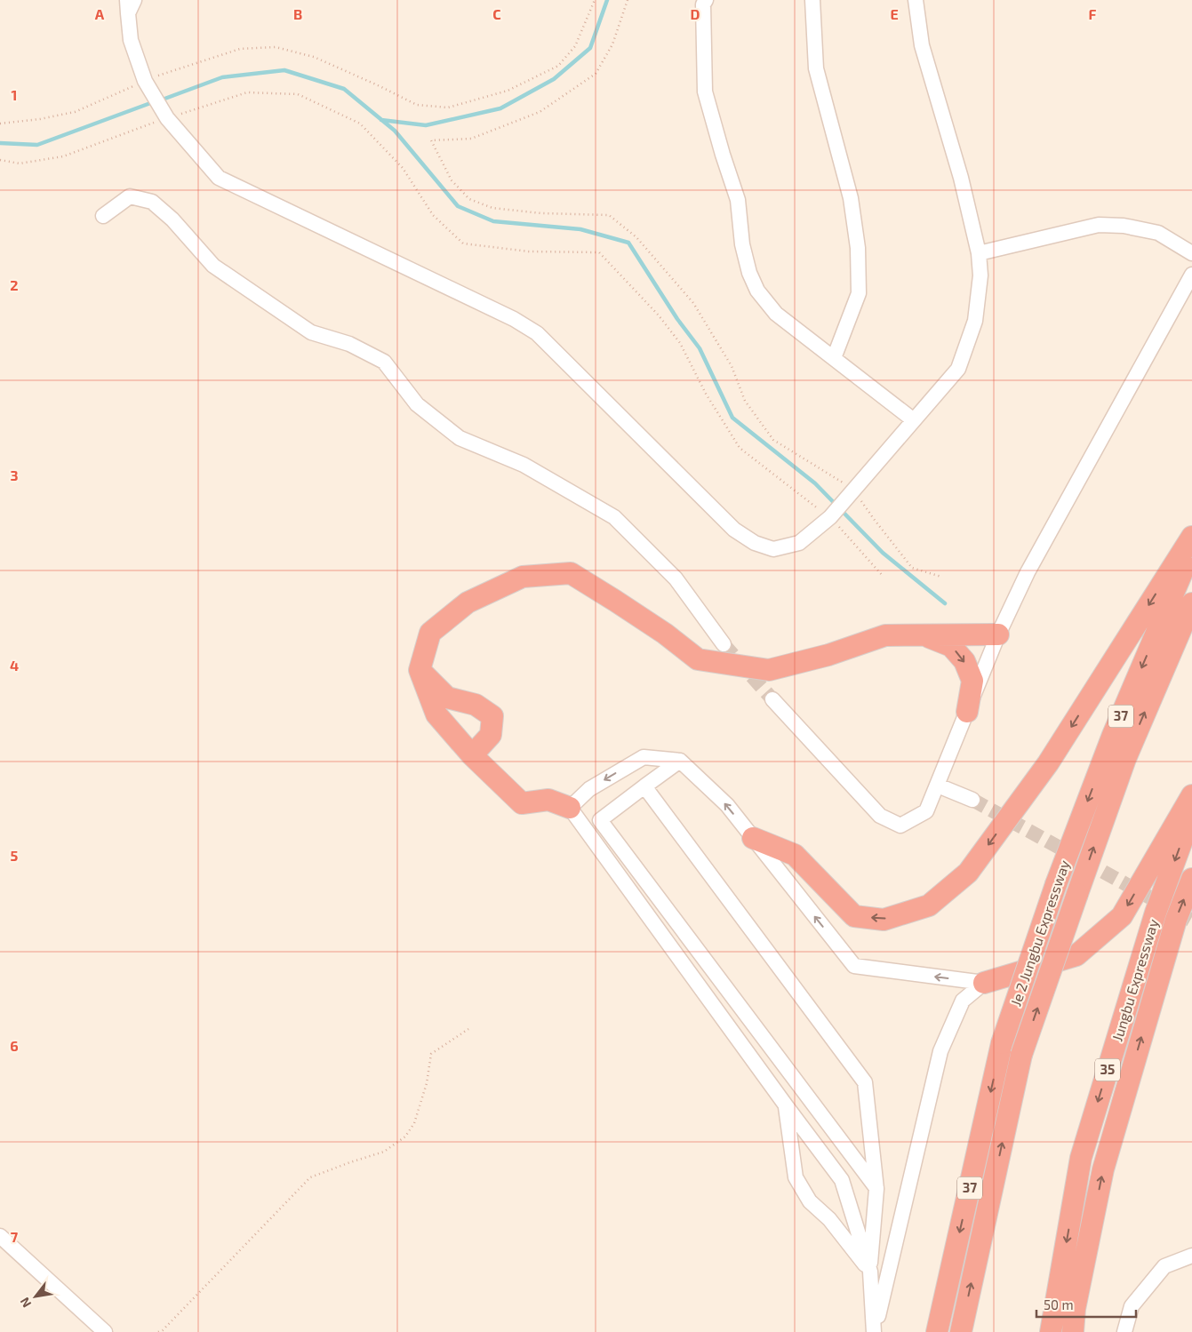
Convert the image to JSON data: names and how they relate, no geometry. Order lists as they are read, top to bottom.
{
  "streets": {
    "highway": [
      "37",
      "Je 2 Jungbu Expressway",
      "Jungbu Expressway",
      "35"
    ]
  },
  "scale_bar": "50 m",
  "north": "bottom left",
  "grid": {
    "columns": [
      "A",
      "B",
      "C",
      "D",
      "E",
      "F"
    ],
    "rows": [
      "1",
      "2",
      "3",
      "4",
      "5",
      "6",
      "7"
    ]
  }
}
